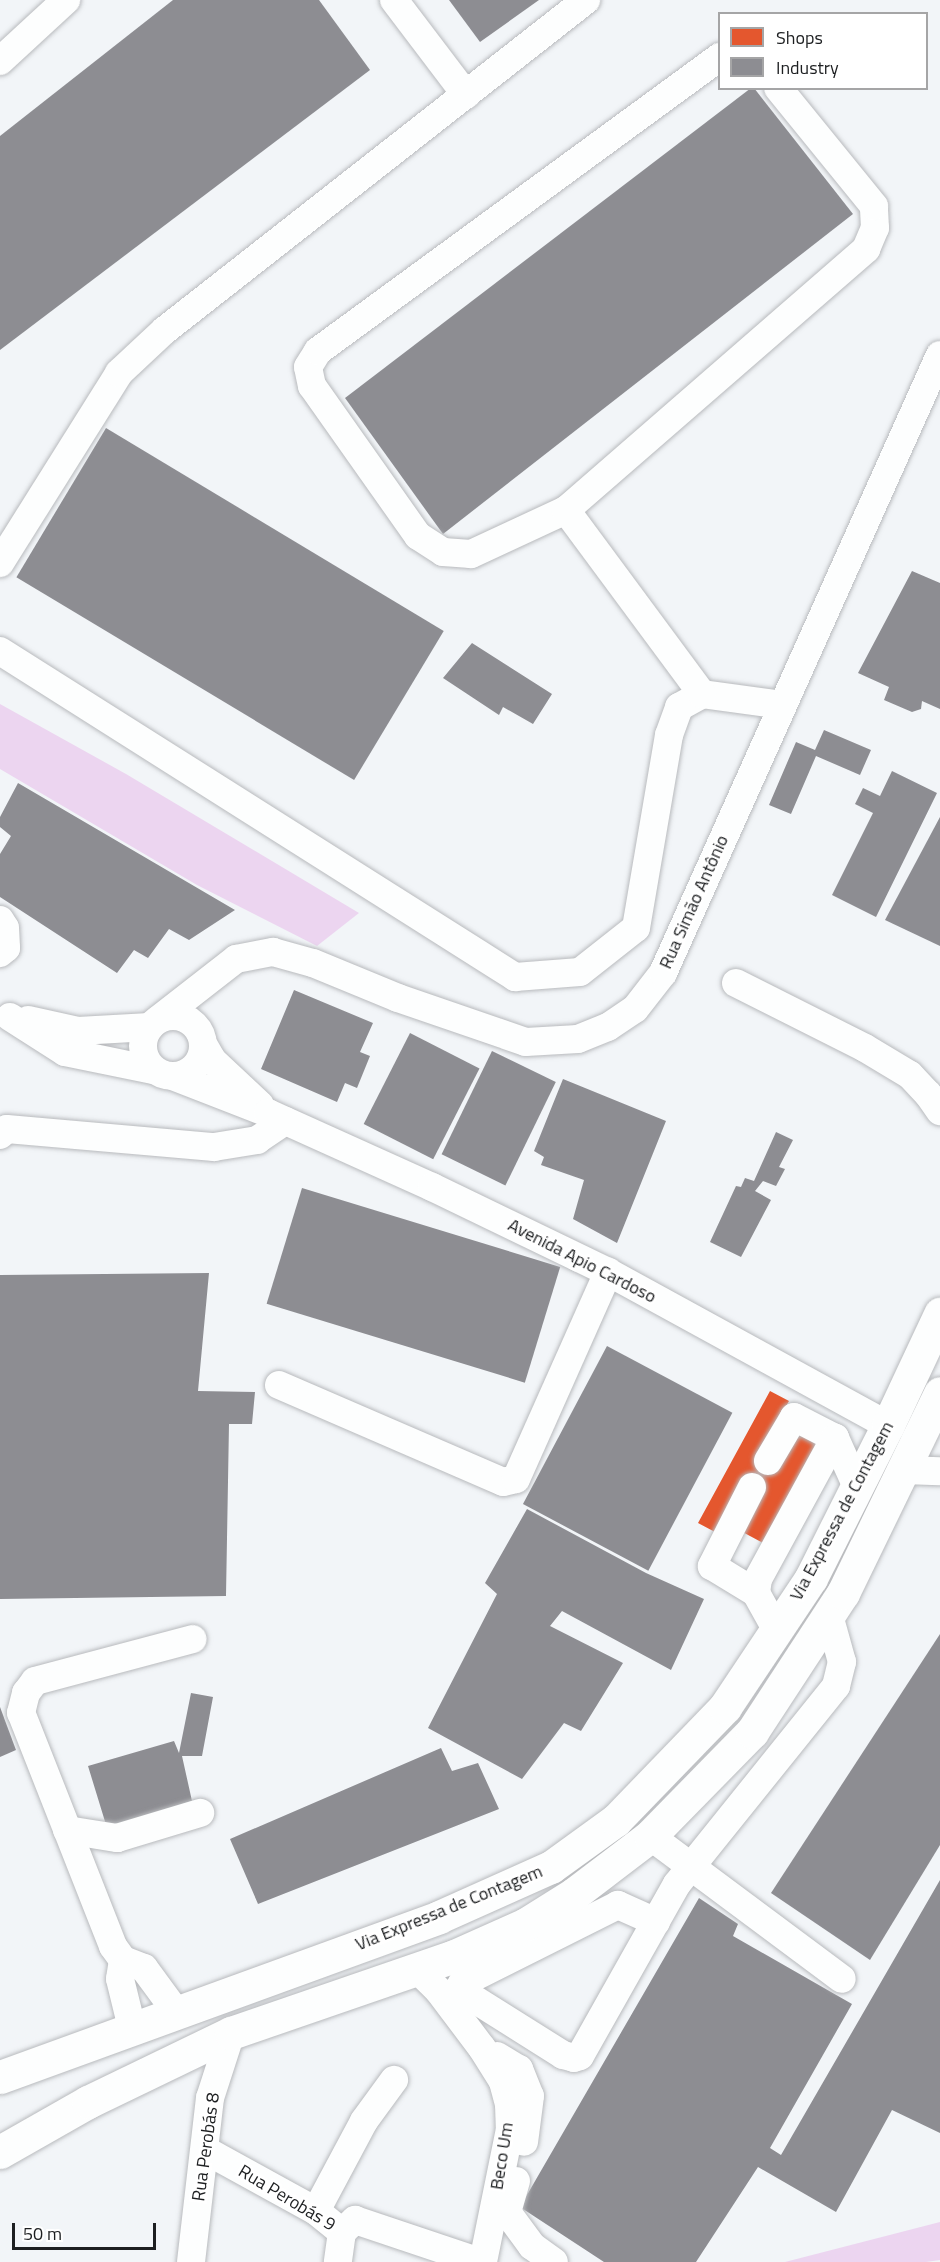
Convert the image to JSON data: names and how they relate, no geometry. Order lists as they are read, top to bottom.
{
  "streets": {
    "highway": ["Via Expressa de Contagem"],
    "street": [
      "Rua Simão Antônio",
      "Avenida Apio Cardoso",
      "Rua Perobás 8",
      "Beco Um",
      "Rua Perobás 9"
    ]
  },
  "crossings": [
    ["Rua Simão Antônio", "Avenida Apio Cardoso"],
    ["Avenida Apio Cardoso", "Via Expressa de Contagem"],
    ["Via Expressa de Contagem", "Rua Perobás 8"],
    ["Via Expressa de Contagem", "Beco Um"],
    ["Rua Perobás 8", "Rua Perobás 9"]
  ],
  "legend": ["Shops", "Industry"],
  "scale_bar": "50 m"
}
